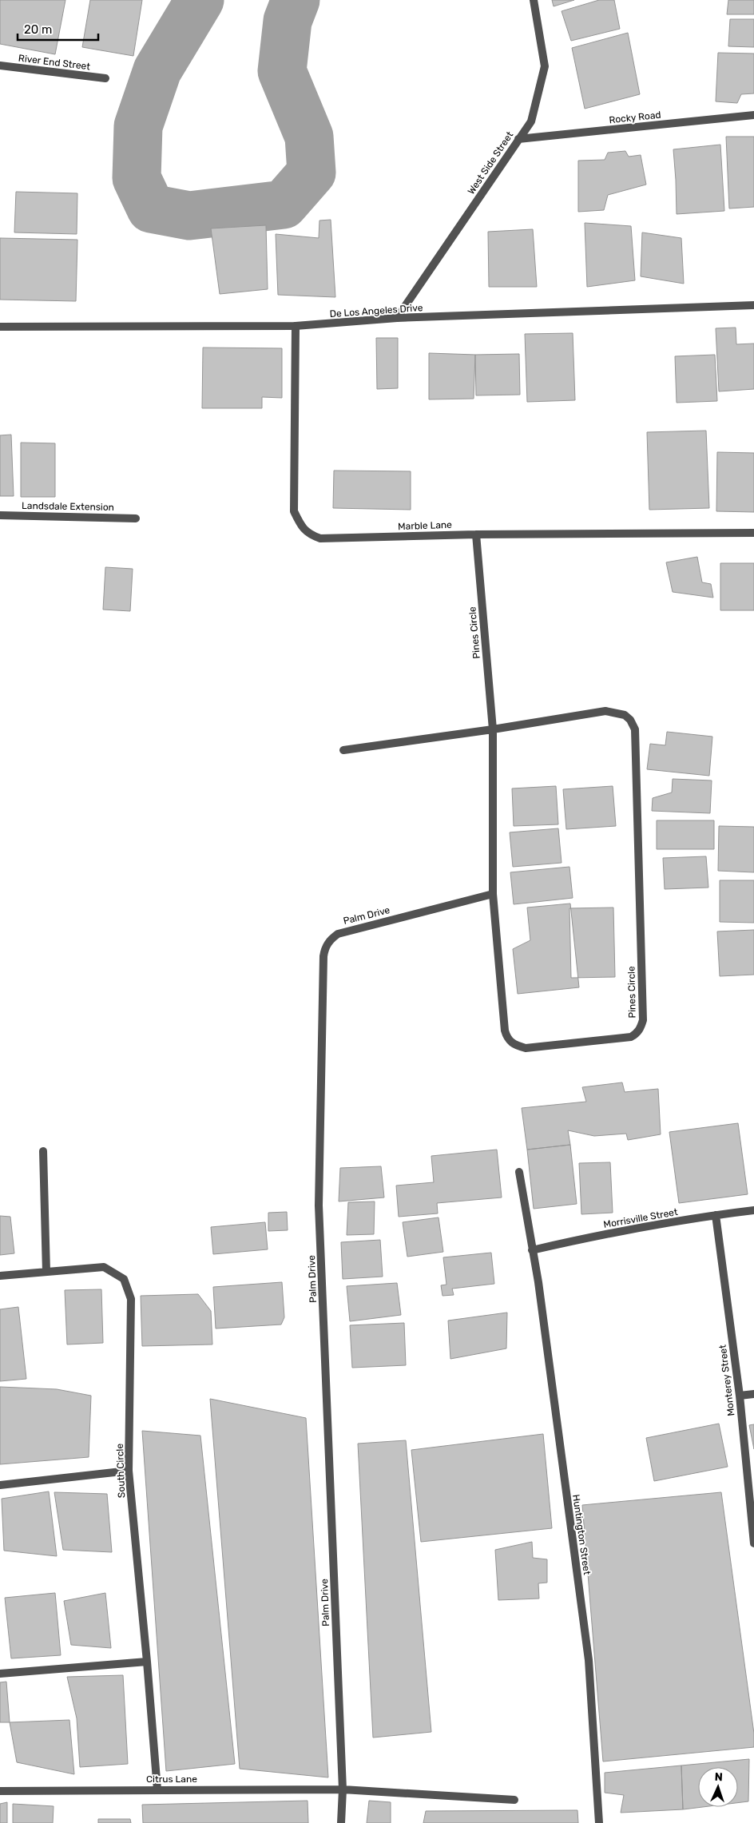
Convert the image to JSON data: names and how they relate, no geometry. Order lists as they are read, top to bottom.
{
  "streets": {
    "street": [
      "River End Street",
      "Rocky Road",
      "West Side Street",
      "De Los Angeles Drive",
      "Landsdale Extension",
      "Marble Lane",
      "Pines Circle",
      "Palm Drive",
      "Morrisville Street",
      "Monterey Street",
      "South Circle",
      "Huntington Street",
      "Citrus Lane"
    ]
  },
  "crossings": [
    ["Rocky Road", "West Side Street"],
    ["West Side Street", "De Los Angeles Drive"],
    ["De Los Angeles Drive", "Marble Lane"],
    ["Marble Lane", "Pines Circle"],
    ["Pines Circle", "Palm Drive"],
    ["Palm Drive", "Citrus Lane"],
    ["Morrisville Street", "Monterey Street"],
    ["Morrisville Street", "Huntington Street"],
    ["South Circle", "Citrus Lane"]
  ],
  "scale_bar": "20 m",
  "north": "top"
}
